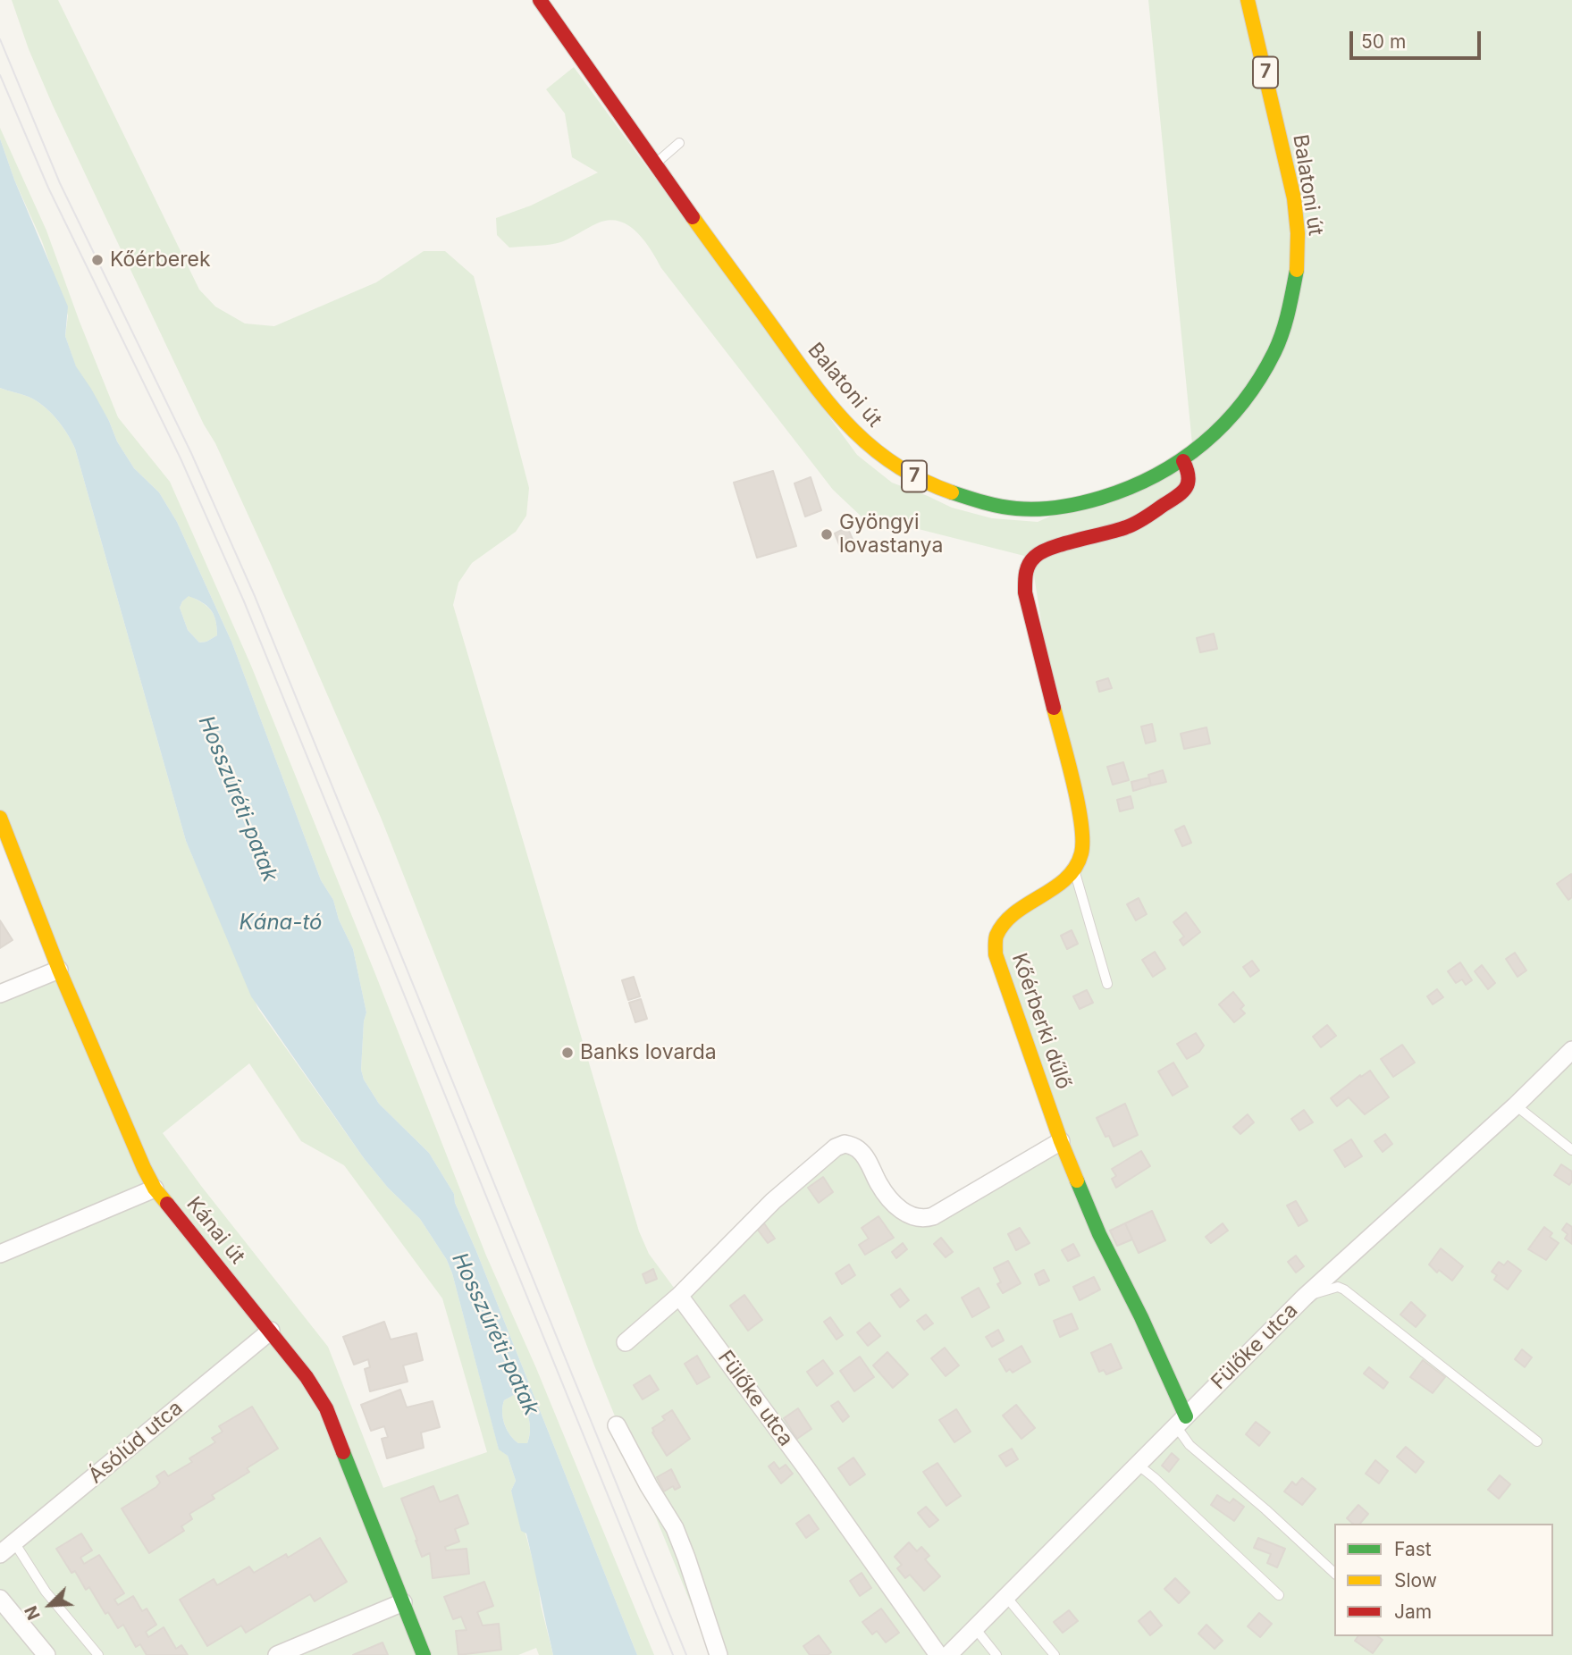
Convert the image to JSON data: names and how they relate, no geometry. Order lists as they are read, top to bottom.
{
  "streets": {
    "street": [
      "7",
      "Balatoni út",
      "Kőérberki dűlő",
      "Kánai út",
      "Fülőke utca",
      "Ásólúd utca"
    ]
  },
  "crossings": [
    ["Kőérberki dűlő", "Fülőke utca"],
    ["Kánai út", "Ásólúd utca"]
  ],
  "water": ["Hosszúréti-patak", "Kána-tó"],
  "places": ["Kőérberek", "Gyöngyi lovastanya", "Banks lovarda"],
  "legend": ["Fast", "Slow", "Jam"],
  "scale_bar": "50 m",
  "north": "bottom left"
}
